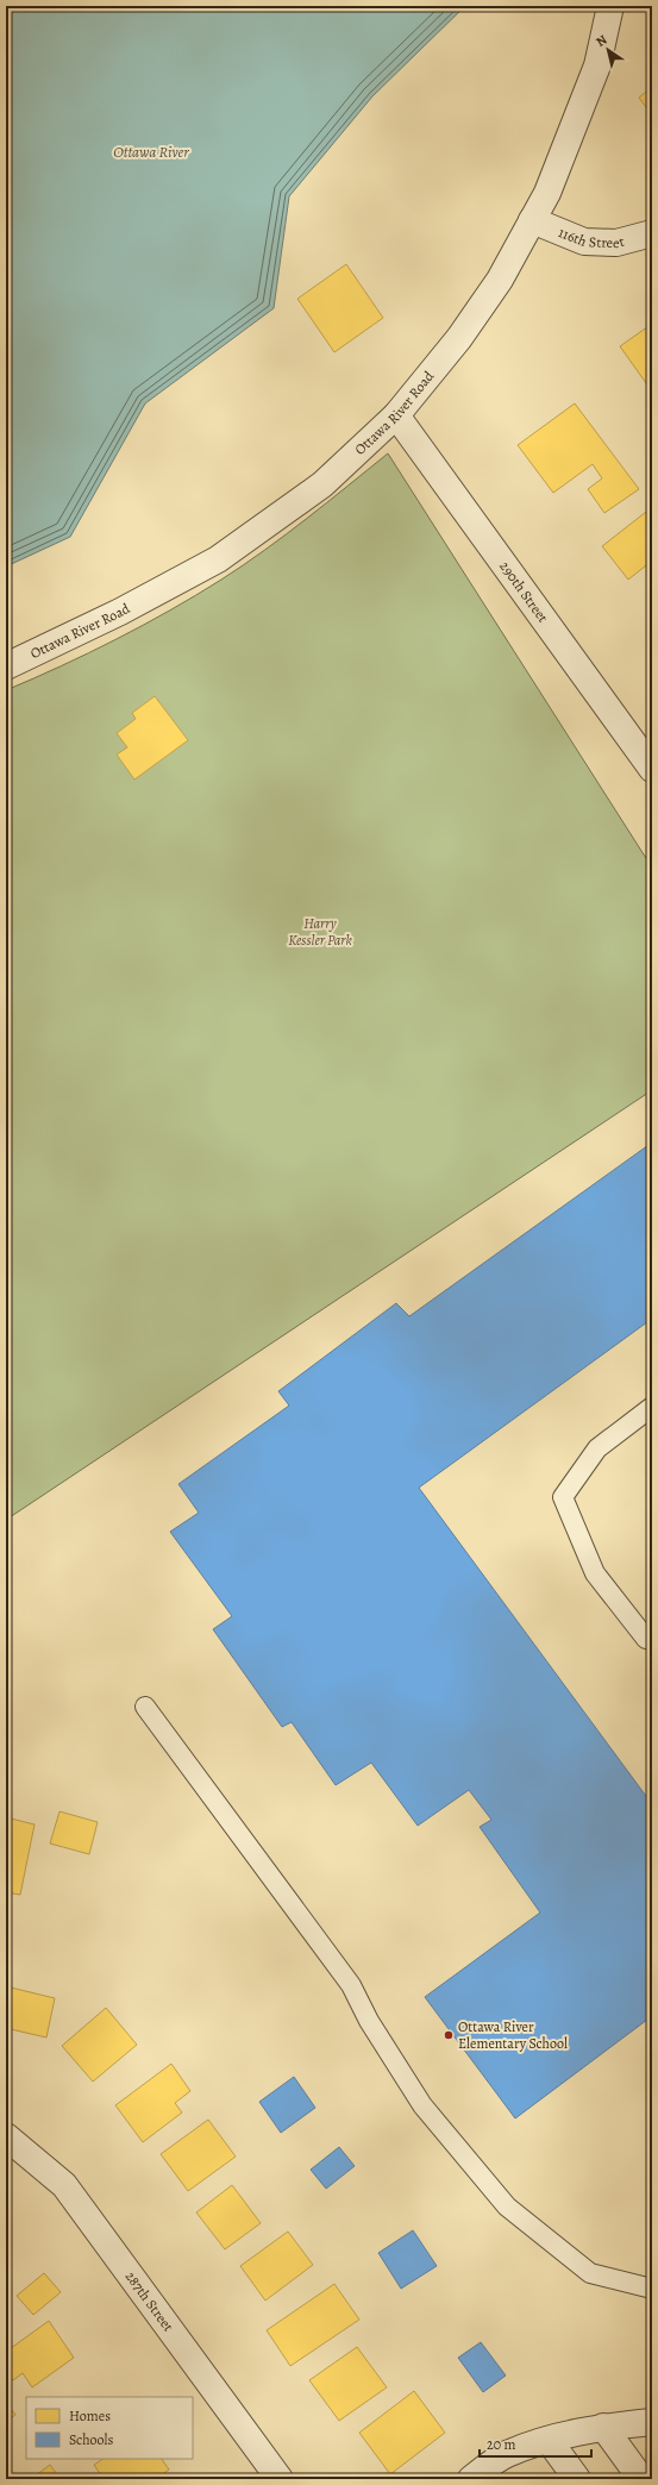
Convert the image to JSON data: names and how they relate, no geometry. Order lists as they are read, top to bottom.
{
  "streets": {
    "street": [
      "116th Street",
      "Ottawa River Road",
      "290th Street",
      "287th Street"
    ]
  },
  "crossings": [
    ["116th Street", "Ottawa River Road"],
    ["Ottawa River Road", "290th Street"]
  ],
  "water": ["Ottawa River"],
  "parks": ["Harry Kessler Park"],
  "places": ["Ottawa River Elementary School"],
  "legend": ["Homes", "Schools"],
  "scale_bar": "20 m",
  "north": "top left"
}
